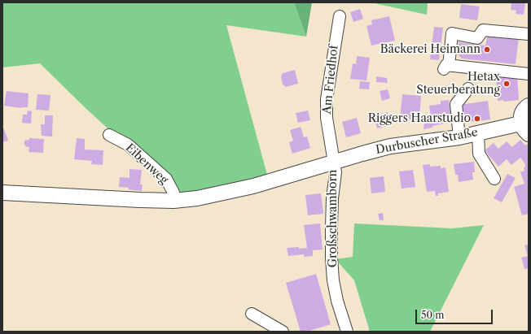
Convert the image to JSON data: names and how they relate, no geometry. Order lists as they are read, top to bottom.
{
  "streets": {
    "main road": ["Durbuscher Straße"],
    "street": ["Am Friedhof", "Eibenweg", "Großschwamborn"]
  },
  "crossings": [
    ["Am Friedhof", "Durbuscher Straße"],
    ["Am Friedhof", "Großschwamborn"],
    ["Durbuscher Straße", "Eibenweg"],
    ["Durbuscher Straße", "Großschwamborn"]
  ],
  "places": ["Bäckerei Heimann", "Hetax Steuerberatung", "Riggers Haarstudio"],
  "scale_bar": "50 m"
}
